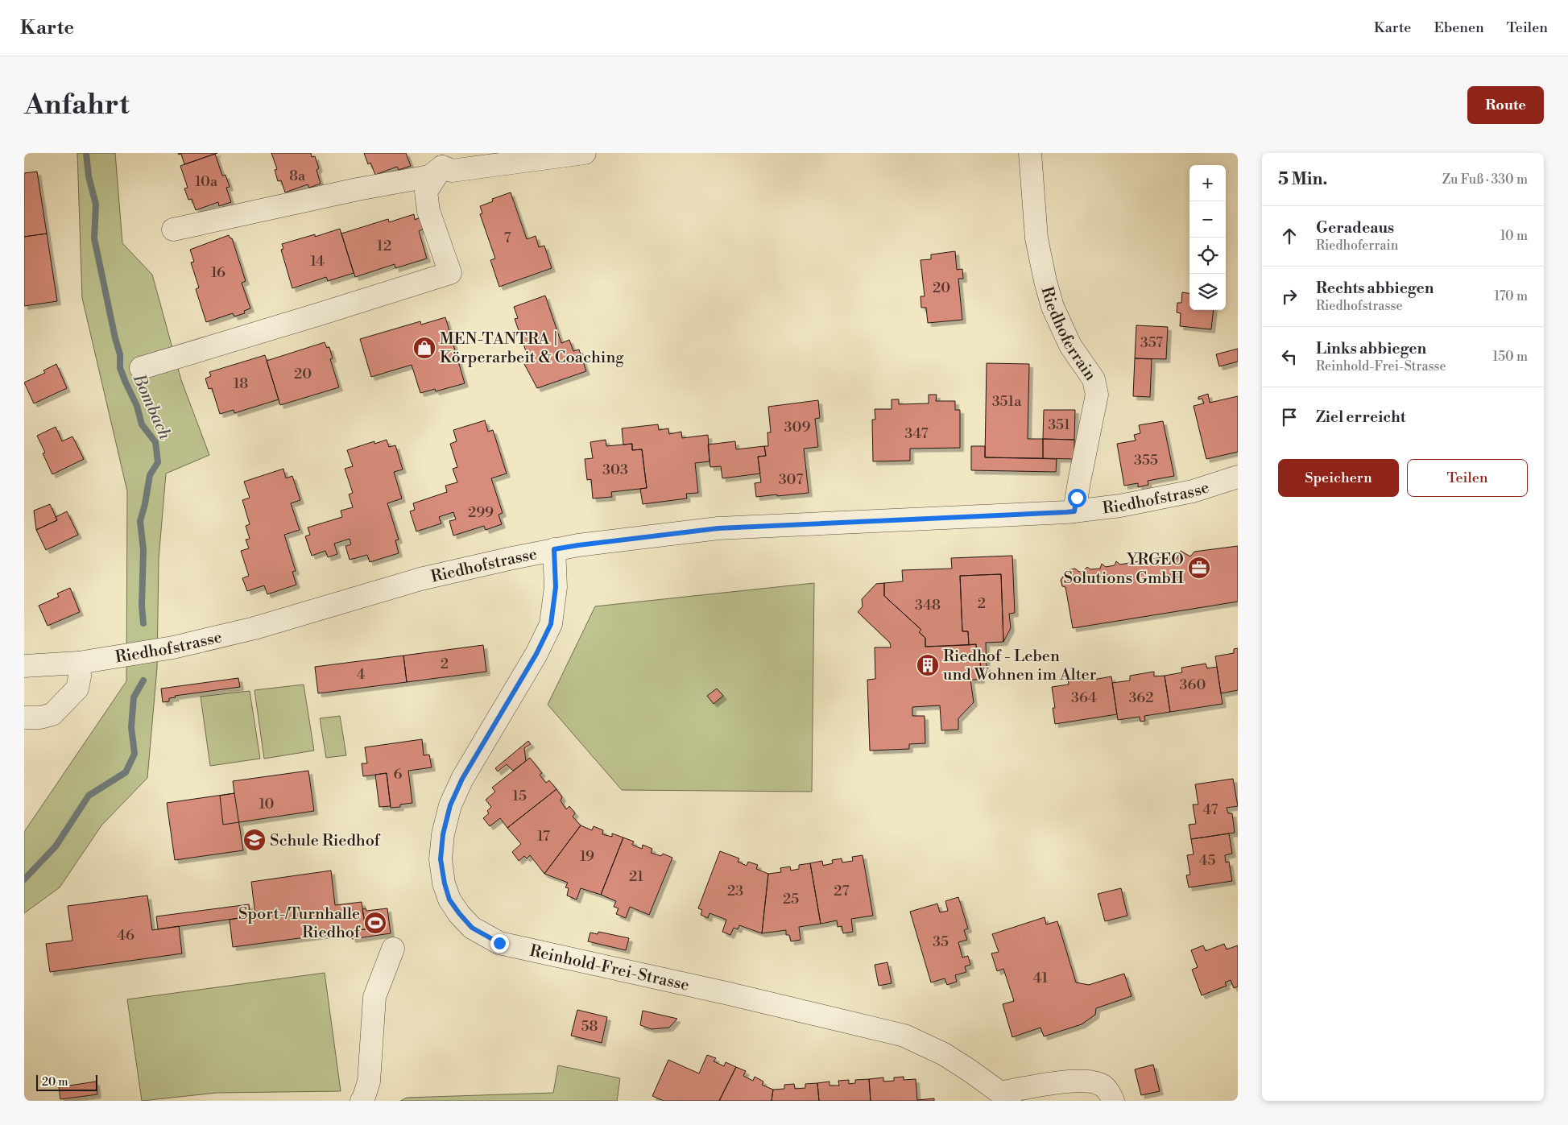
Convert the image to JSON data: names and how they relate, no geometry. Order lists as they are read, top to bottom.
{
  "streets": {
    "street": ["Riedhoferrain", "Riedhofstrasse", "Reinhold-Frei-Strasse"]
  },
  "crossings": [
    ["Riedhoferrain", "Riedhofstrasse"],
    ["Riedhofstrasse", "Reinhold-Frei-Strasse"]
  ],
  "water": ["Bombach"],
  "places": {
    "shop": ["MEN-TANTRA | Körperarbeit & Coaching"],
    "office": ["YRGEO Solutions GmbH"],
    "building": ["Riedhof - Leben und Wohnen im Alter"],
    "school or university": ["Schule Riedhof"],
    "sports": ["Sport-/Turnhalle Riedhof"]
  },
  "house_numbers": [
    "8a",
    "10a",
    "7",
    "12",
    "14",
    "16",
    "20",
    "357",
    "20",
    "18",
    "351a",
    "351",
    "309",
    "347",
    "355",
    "303",
    "307",
    "299",
    "2",
    "348",
    "2",
    "4",
    "360",
    "364",
    "362",
    "6",
    "15",
    "10",
    "47",
    "17",
    "19",
    "45",
    "21",
    "23",
    "27",
    "25",
    "46",
    "35",
    "41",
    "58"
  ],
  "scale_bar": "20 m",
  "page": {
    "header": "Karte",
    "nav": ["Karte", "Ebenen", "Teilen"],
    "buttons": [
      "Route",
      ["Speichern", "Teilen"]
    ],
    "title": "Anfahrt",
    "heading": ["5 Min.", "Zu Fuß · 330 m"],
    "map_buttons": ["+", "−"],
    "list": [
      ["Geradeaus", "Riedhoferrain", "10 m"],
      ["Rechts abbiegen", "Riedhofstrasse", "170 m"],
      ["Links abbiegen", "Reinhold-Frei-Strasse", "150 m"],
      "Ziel erreicht"
    ],
    "scale": "20 m"
  }
}
